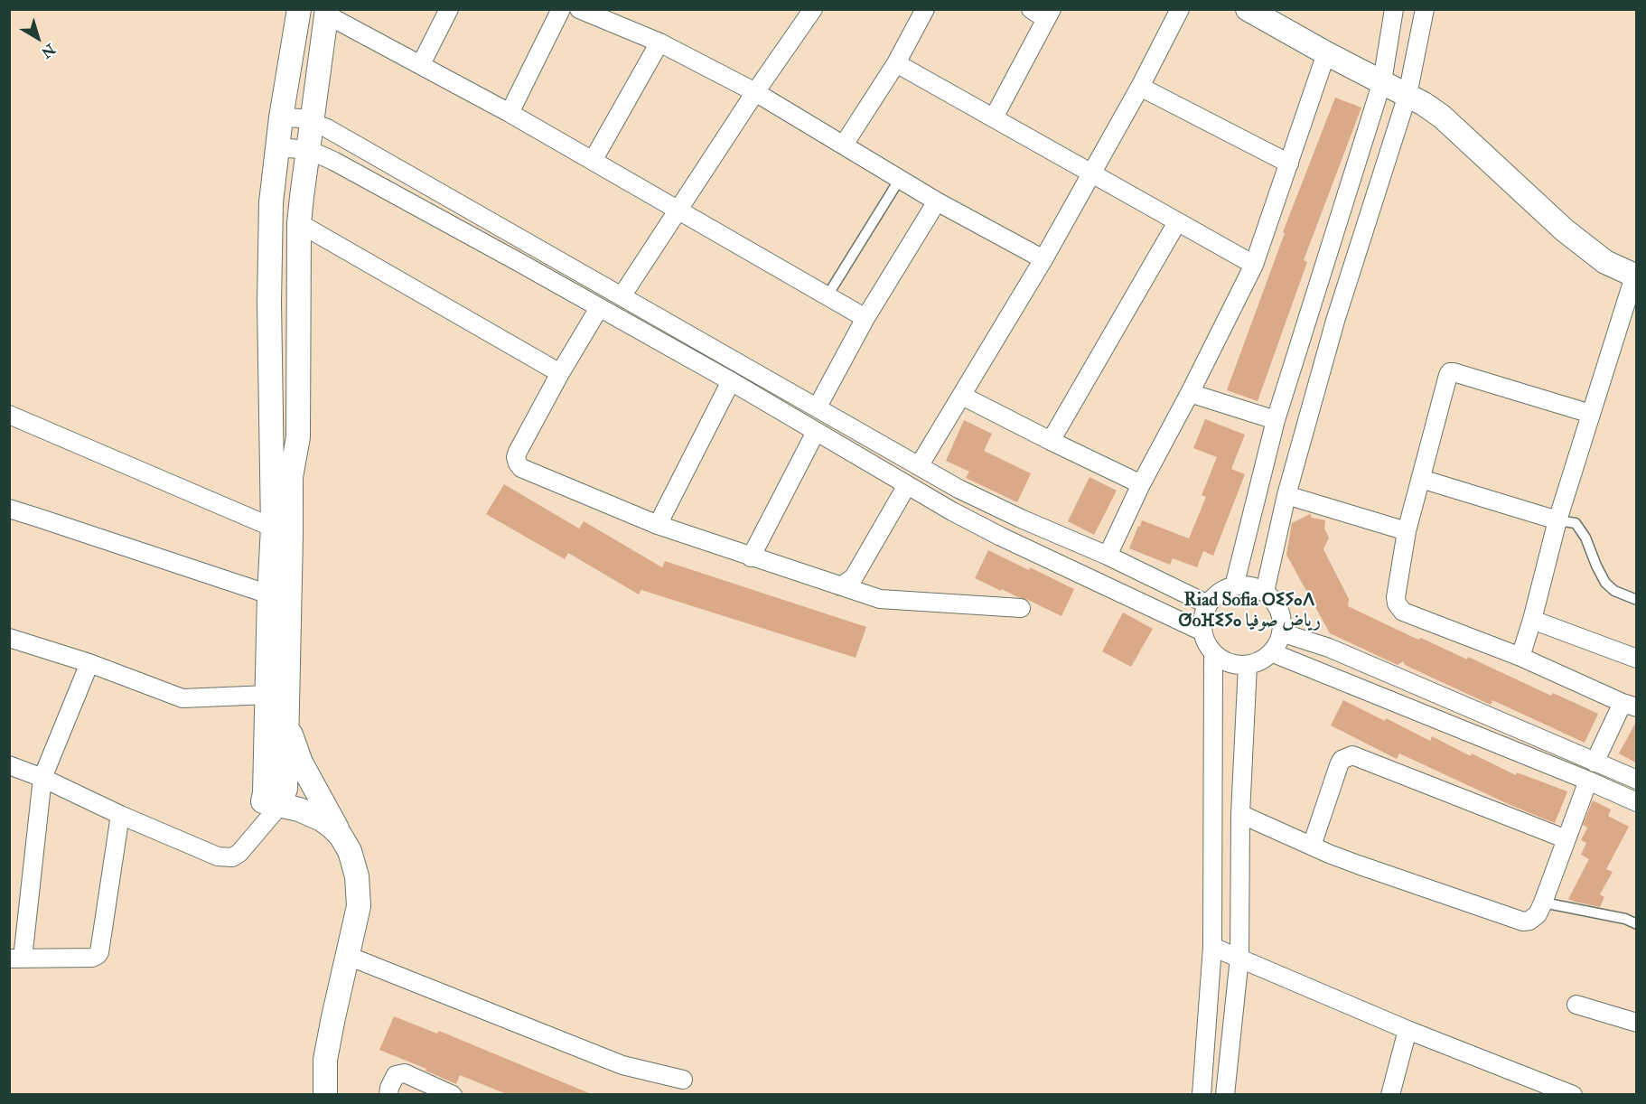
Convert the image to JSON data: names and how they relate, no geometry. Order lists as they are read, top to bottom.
{
  "districts": ["Riad Sofia ⵔⵉⵢⴰⴷ ⵚoⴼⵉⵢⴰ رياض صوفيا"],
  "north": "bottom right"
}
